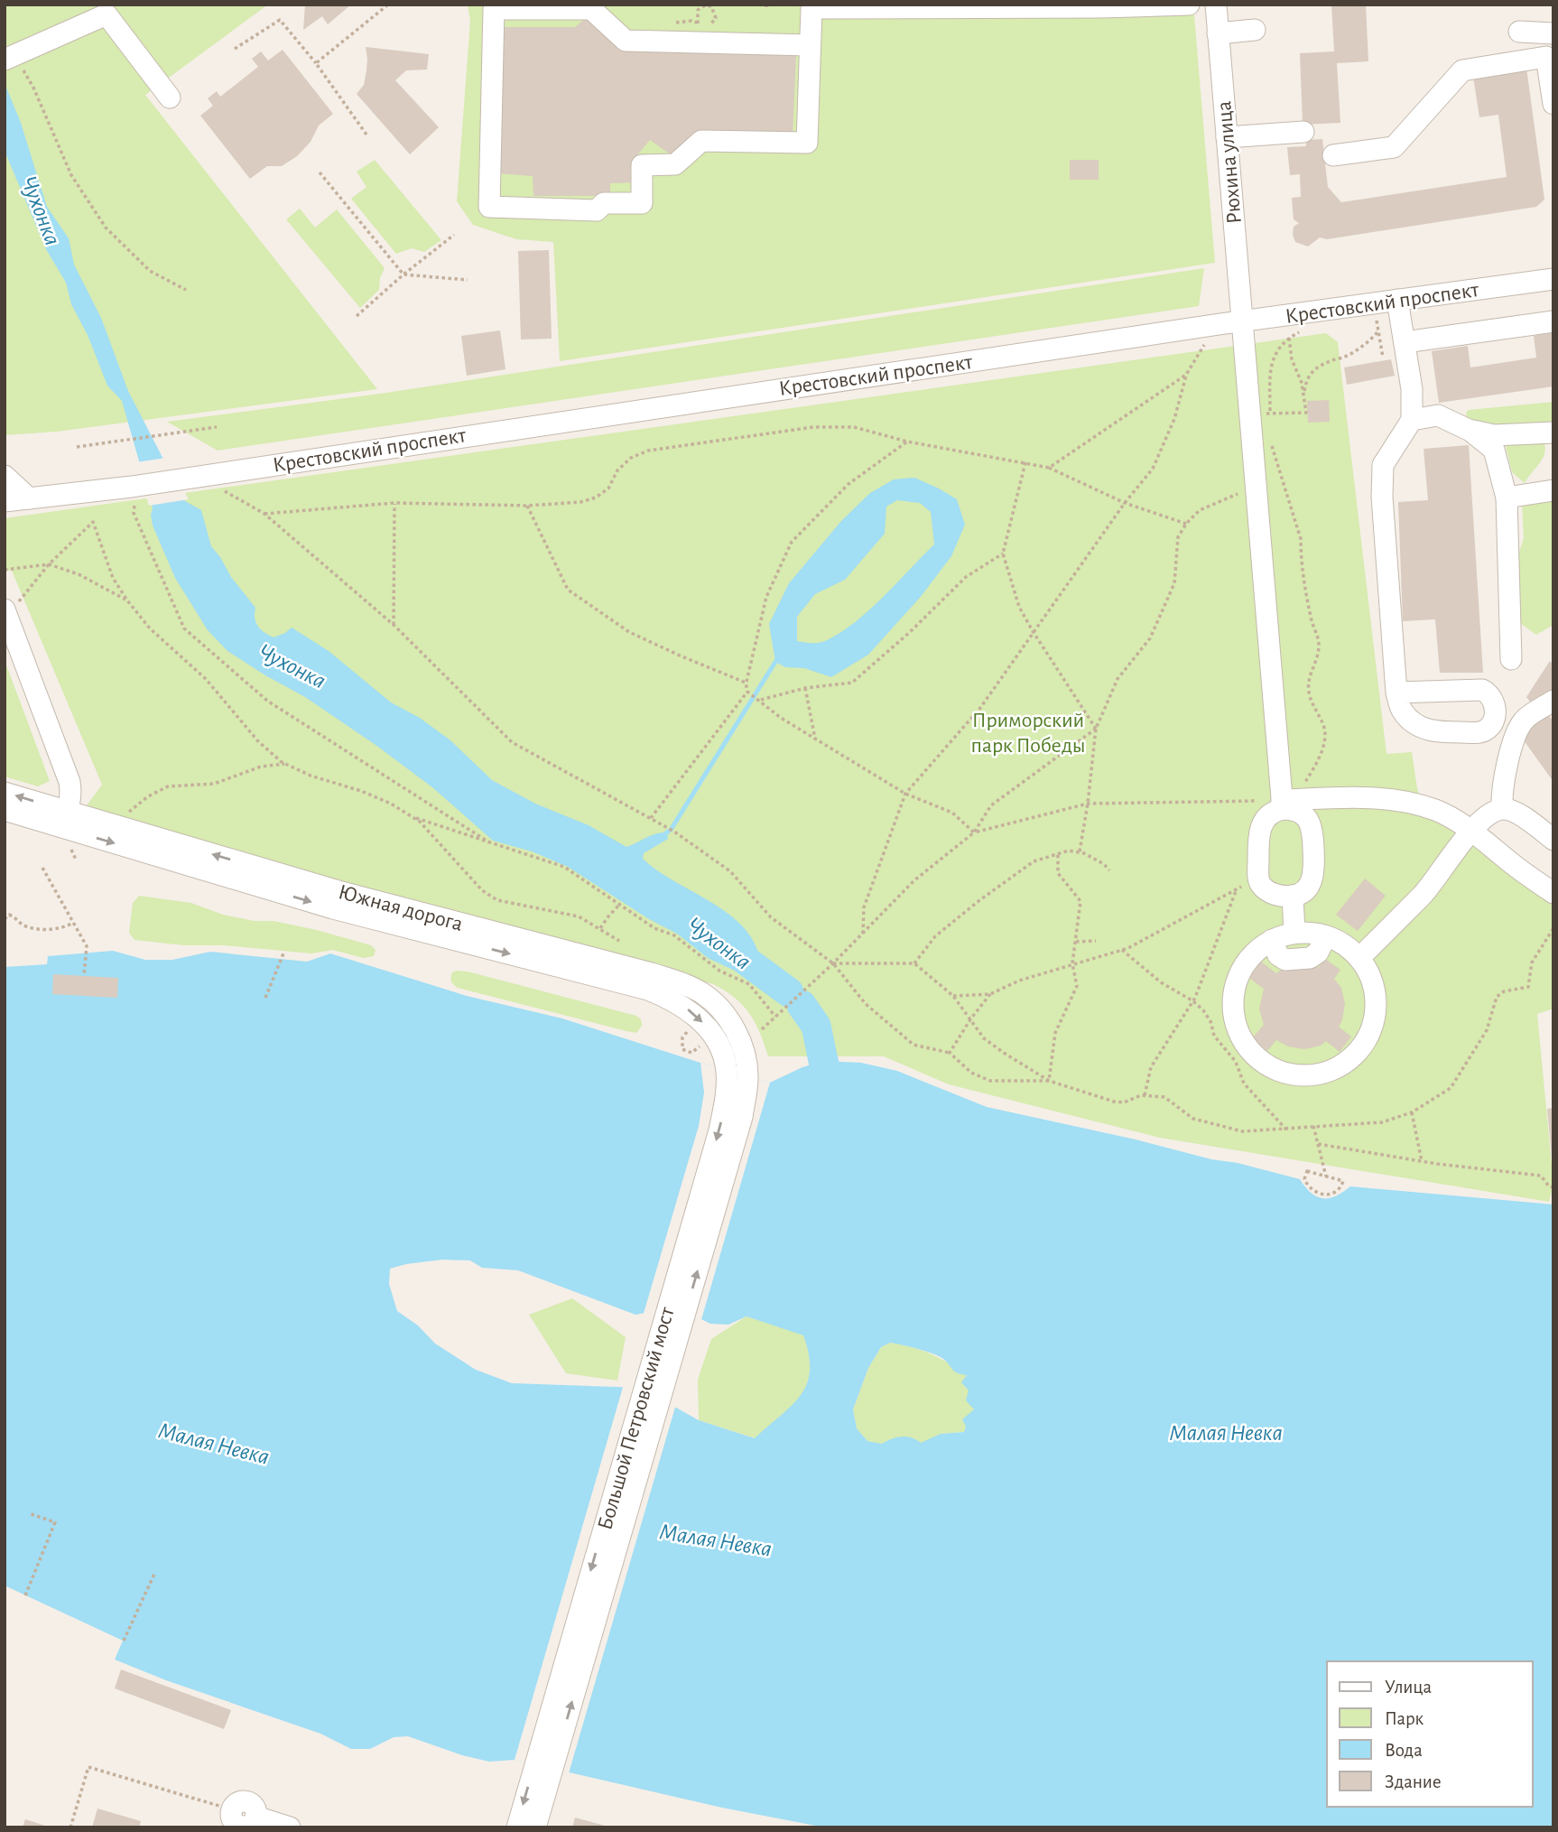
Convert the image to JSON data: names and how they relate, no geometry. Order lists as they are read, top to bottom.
{
  "streets": {
    "street": [
      "Рюхина улица",
      "Крестовский проспект",
      "Южная дорога",
      "Большой Петровский мост"
    ]
  },
  "crossings": [
    ["Рюхина улица", "Крестовский проспект"],
    ["Южная дорога", "Большой Петровский мост"]
  ],
  "water": ["Чухонка", "Малая Невка"],
  "parks": ["Приморский парк Победы"],
  "legend": [
    "Улица",
    "Парк",
    "Вода",
    "Здание"
  ]
}
